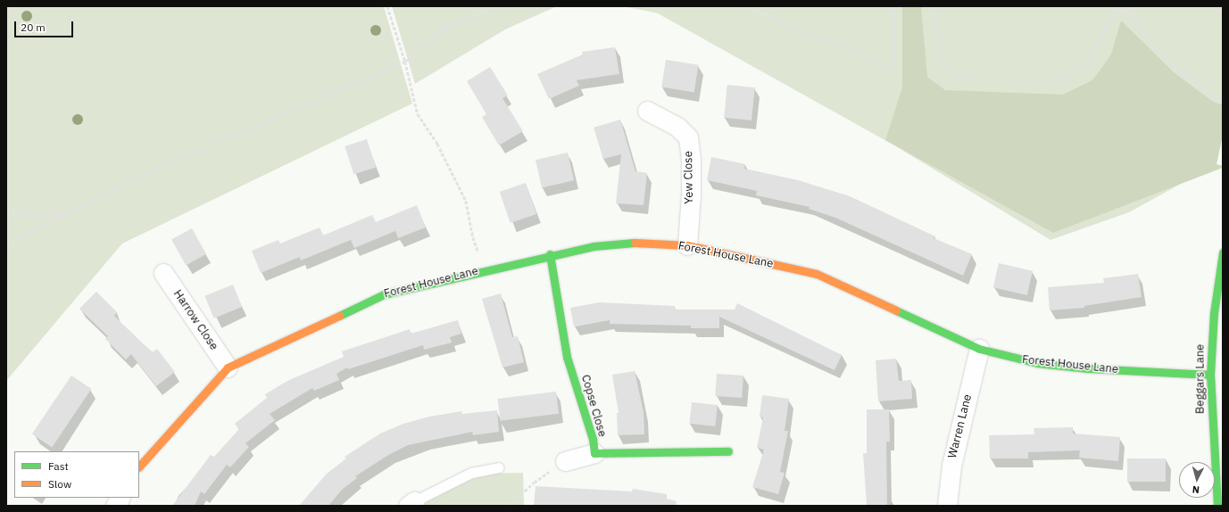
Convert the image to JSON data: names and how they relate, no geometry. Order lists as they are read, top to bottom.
{
  "streets": {
    "street": [
      "Yew Close",
      "Forest House Lane",
      "Harrow Close",
      "Beggars Lane",
      "Copse Close",
      "Warren Lane"
    ]
  },
  "crossings": [
    ["Yew Close", "Forest House Lane"],
    ["Forest House Lane", "Harrow Close"],
    ["Forest House Lane", "Beggars Lane"],
    ["Forest House Lane", "Copse Close"],
    ["Forest House Lane", "Warren Lane"]
  ],
  "legend": ["Fast", "Slow"],
  "scale_bar": "20 m",
  "north": "bottom"
}
